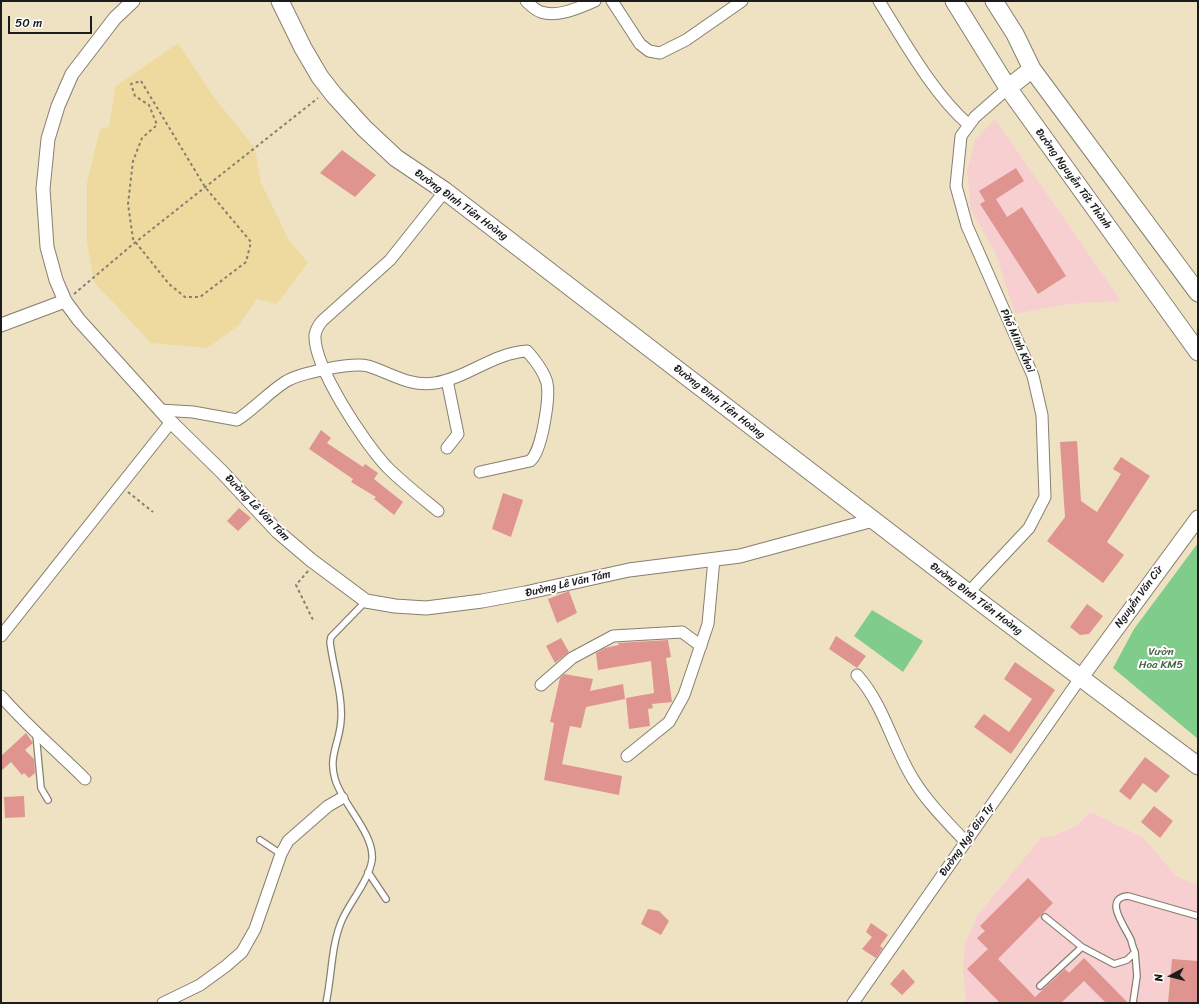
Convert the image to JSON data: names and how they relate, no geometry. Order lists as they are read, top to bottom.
{
  "streets": {
    "main road": ["Đường Nguyễn Tất Thành", "Đường Đinh Tiên Hoàng", "Nguyễn Văn Cừ"],
    "street": ["Phố Minh Khai", "Đường Lê Văn Tám", "Đường Ngô Gia Tự"]
  },
  "crossings": [
    ["Đường Nguyễn Tất Thành", "Phố Minh Khai"],
    ["Đường Đinh Tiên Hoàng", "Phố Minh Khai"],
    ["Đường Đinh Tiên Hoàng", "Đường Lê Văn Tám"],
    ["Đường Đinh Tiên Hoàng", "Nguyễn Văn Cừ"],
    ["Đường Đinh Tiên Hoàng", "Đường Ngô Gia Tự"],
    ["Nguyễn Văn Cừ", "Đường Ngô Gia Tự"]
  ],
  "parks": ["Vườn Hoa KM5"],
  "scale_bar": "50 m",
  "north": "left"
}
